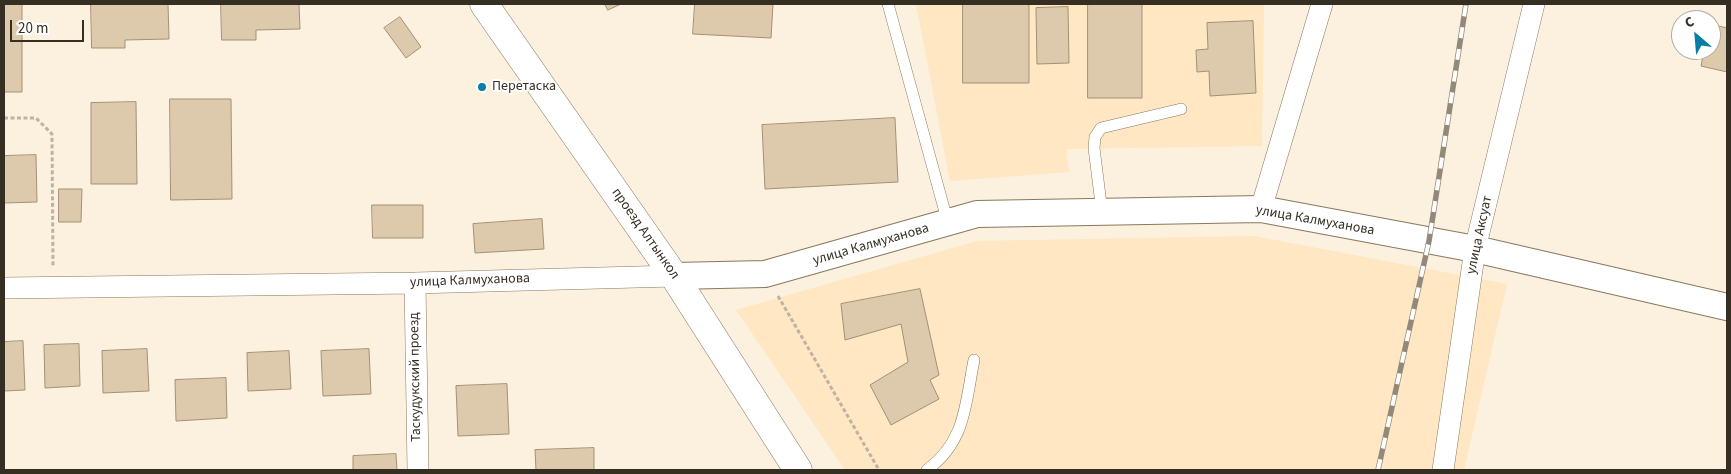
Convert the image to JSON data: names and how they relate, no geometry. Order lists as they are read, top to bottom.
{
  "streets": {
    "main road": ["проезд Алтынкол"],
    "street": ["улица Калмуханова", "улица Аксуат", "Таскудукский проезд"]
  },
  "crossings": [
    ["улица Калмуханова", "проезд Алтынкол"],
    ["улица Калмуханова", "улица Аксуат"],
    ["улица Калмуханова", "Таскудукский проезд"]
  ],
  "places": ["Перетаска"],
  "scale_bar": "20 m",
  "north": "top left"
}
